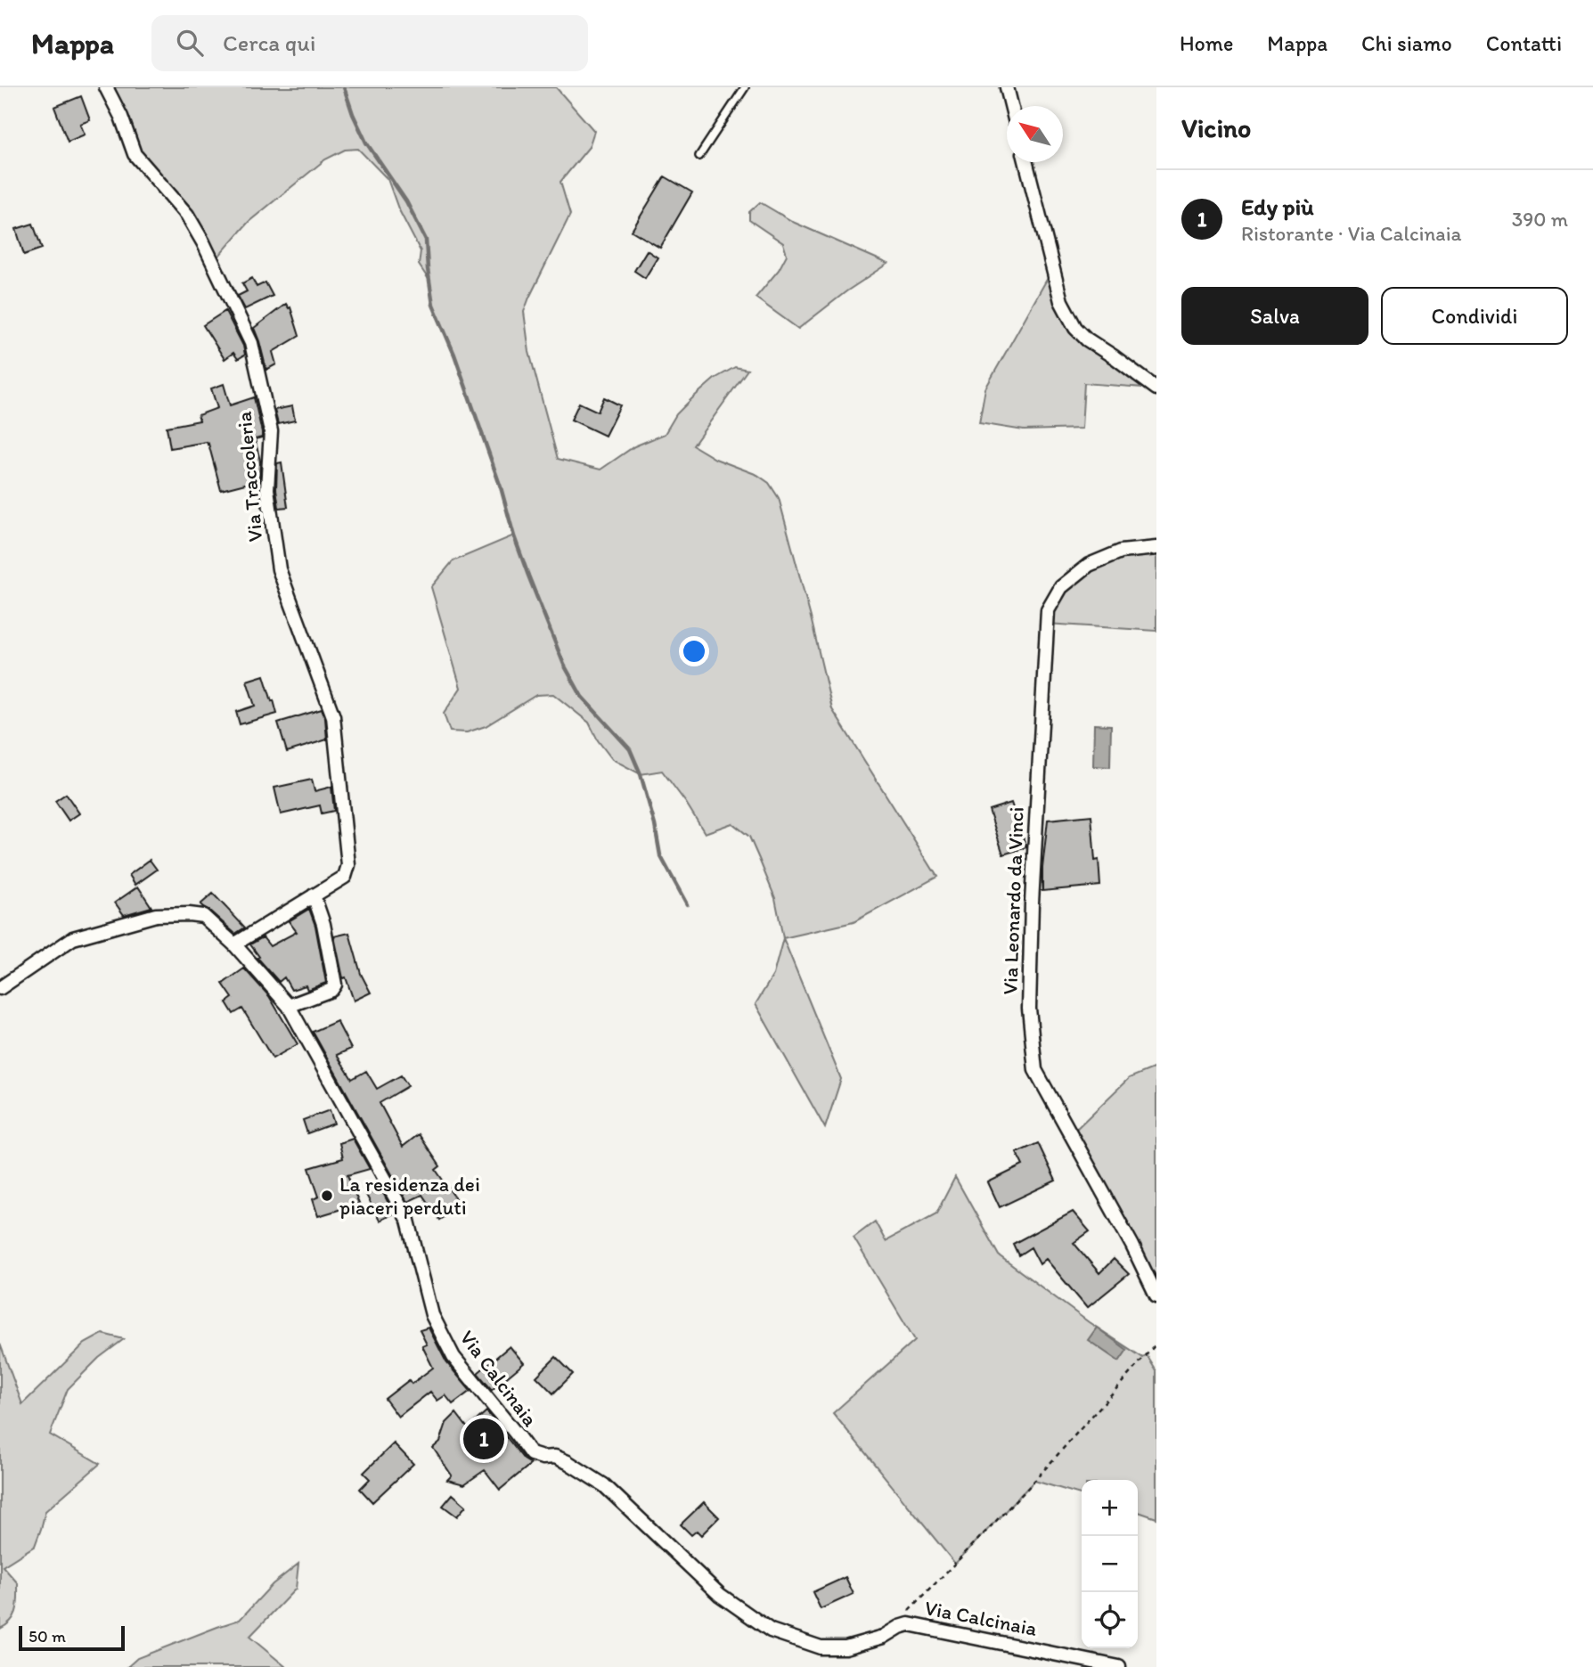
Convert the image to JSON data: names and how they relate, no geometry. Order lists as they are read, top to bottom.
{
  "streets": {
    "street": ["Via Traccoleria", "Via Leonardo da Vinci", "Via Calcinaia"]
  },
  "crossings": [
    ["Via Traccoleria", "Via Calcinaia"]
  ],
  "places": ["La residenza dei piaceri perduti"],
  "scale_bar": "50 m",
  "north": "top left",
  "page": {
    "header": "Mappa",
    "search": "Cerca qui",
    "nav": [
      "Home",
      "Mappa",
      "Chi siamo",
      "Contatti"
    ],
    "heading": "Vicino",
    "list": [
      {
        "mark": "1",
        "name": "Edy più",
        "note": "Ristorante · Via Calcinaia",
        "value": "390 m"
      }
    ],
    "buttons": ["Salva", "Condividi"],
    "pins": "1",
    "map_buttons": ["+", "−"],
    "scale": "50 m"
  }
}
